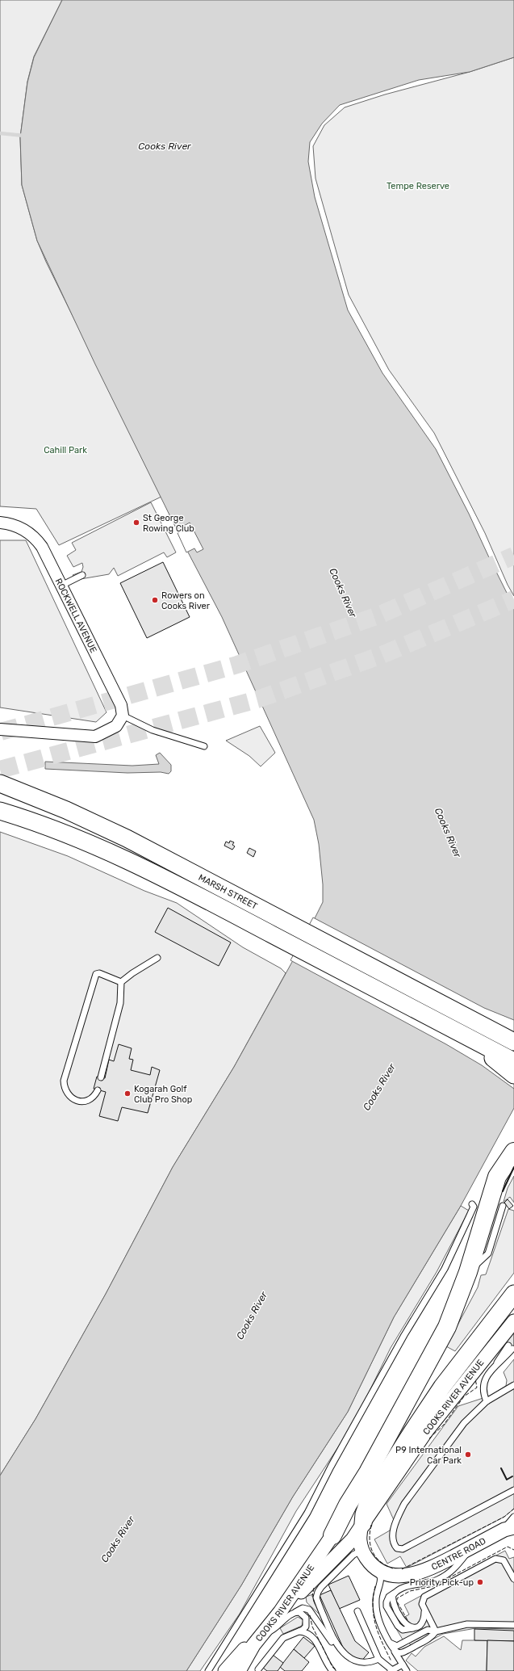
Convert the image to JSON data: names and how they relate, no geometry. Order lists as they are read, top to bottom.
{
  "streets": {
    "main road": ["MARSH STREET"],
    "street": ["ROCKWELL AVENUE", "COOKS RIVER AVENUE", "CENTRE ROAD"]
  },
  "crossings": [
    ["COOKS RIVER AVENUE", "CENTRE ROAD"]
  ],
  "water": ["Cooks River"],
  "parks": ["Tempe Reserve", "Cahill Park"],
  "places": [
    "St George Rowing Club",
    "Rowers on Cooks River",
    "Kogarah Golf Club Pro Shop",
    "P9 International Car Park",
    "Priority Pick-up"
  ]
}
